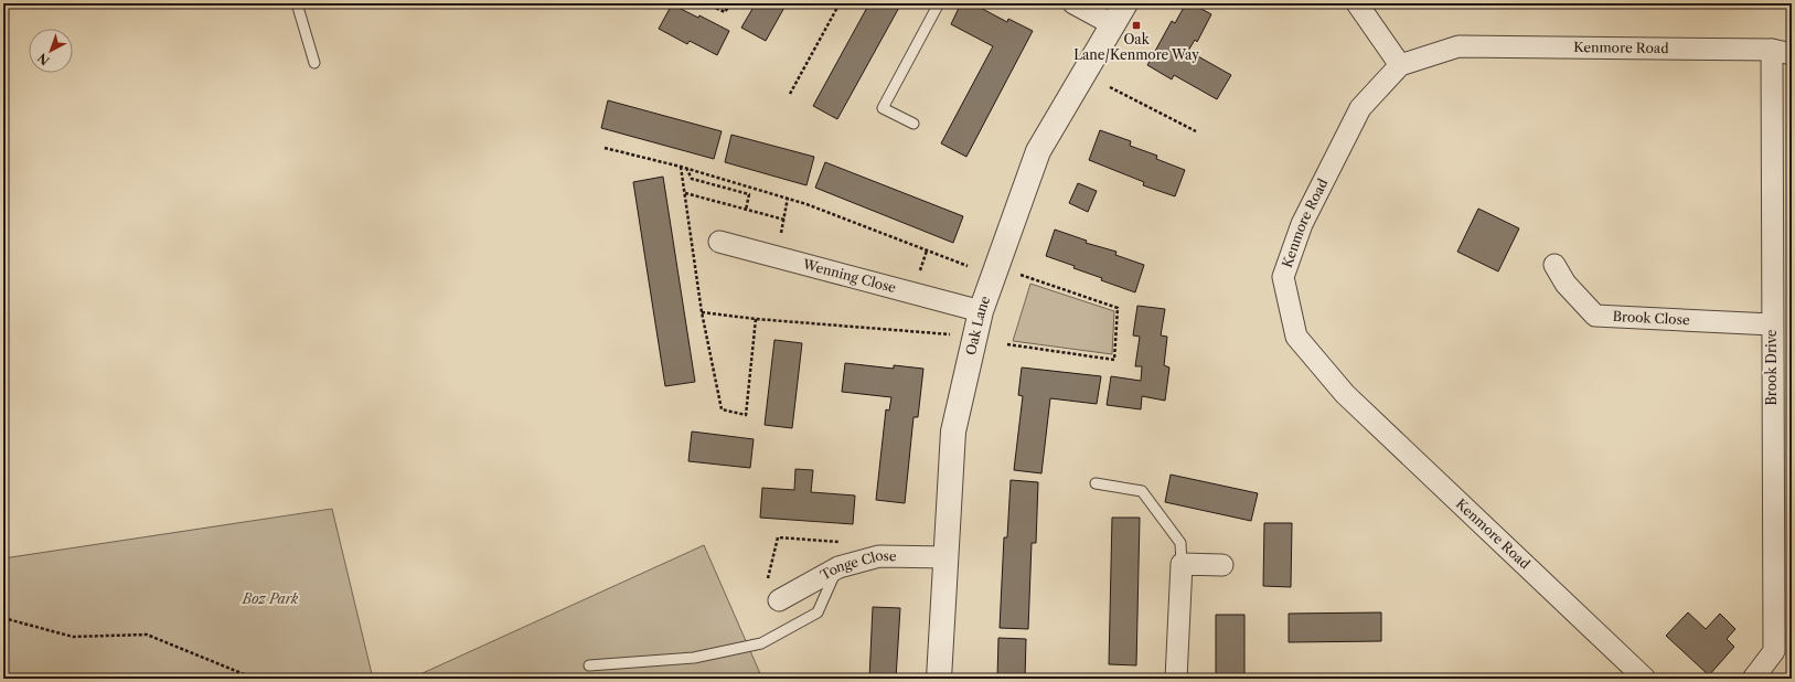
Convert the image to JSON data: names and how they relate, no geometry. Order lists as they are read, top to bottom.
{
  "streets": {
    "street": [
      "Kenmore Road",
      "Wenning Close",
      "Brook Close",
      "Oak Lane",
      "Brook Drive",
      "Tonge Close"
    ]
  },
  "crossings": [
    ["Kenmore Road", "Brook Drive"],
    ["Wenning Close", "Oak Lane"],
    ["Brook Close", "Brook Drive"],
    ["Oak Lane", "Tonge Close"]
  ],
  "parks": ["Boz Park"],
  "places": {
    "transit": ["Oak Lane/Kenmore Way"]
  },
  "north": "bottom left"
}
